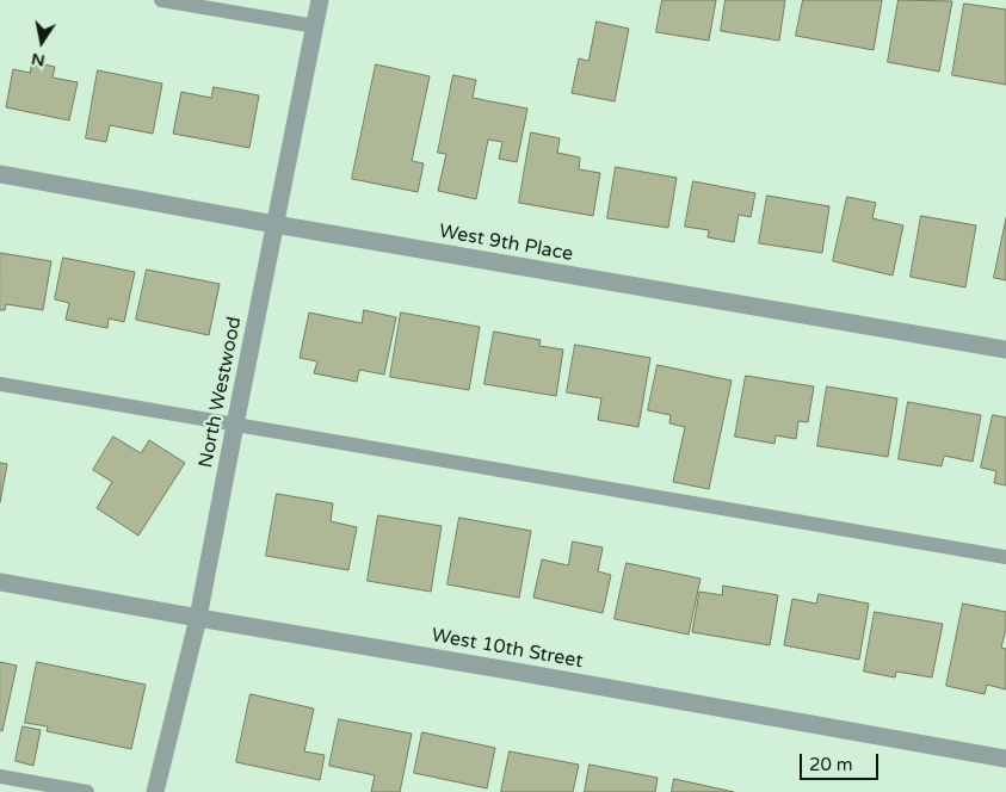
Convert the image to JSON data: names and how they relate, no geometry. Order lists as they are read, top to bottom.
{
  "streets": {
    "street": ["West 9th Place", "North Westwood", "West 10th Street"]
  },
  "crossings": [
    ["West 9th Place", "North Westwood"],
    ["North Westwood", "West 10th Street"]
  ],
  "scale_bar": "20 m",
  "north": "bottom"
}
